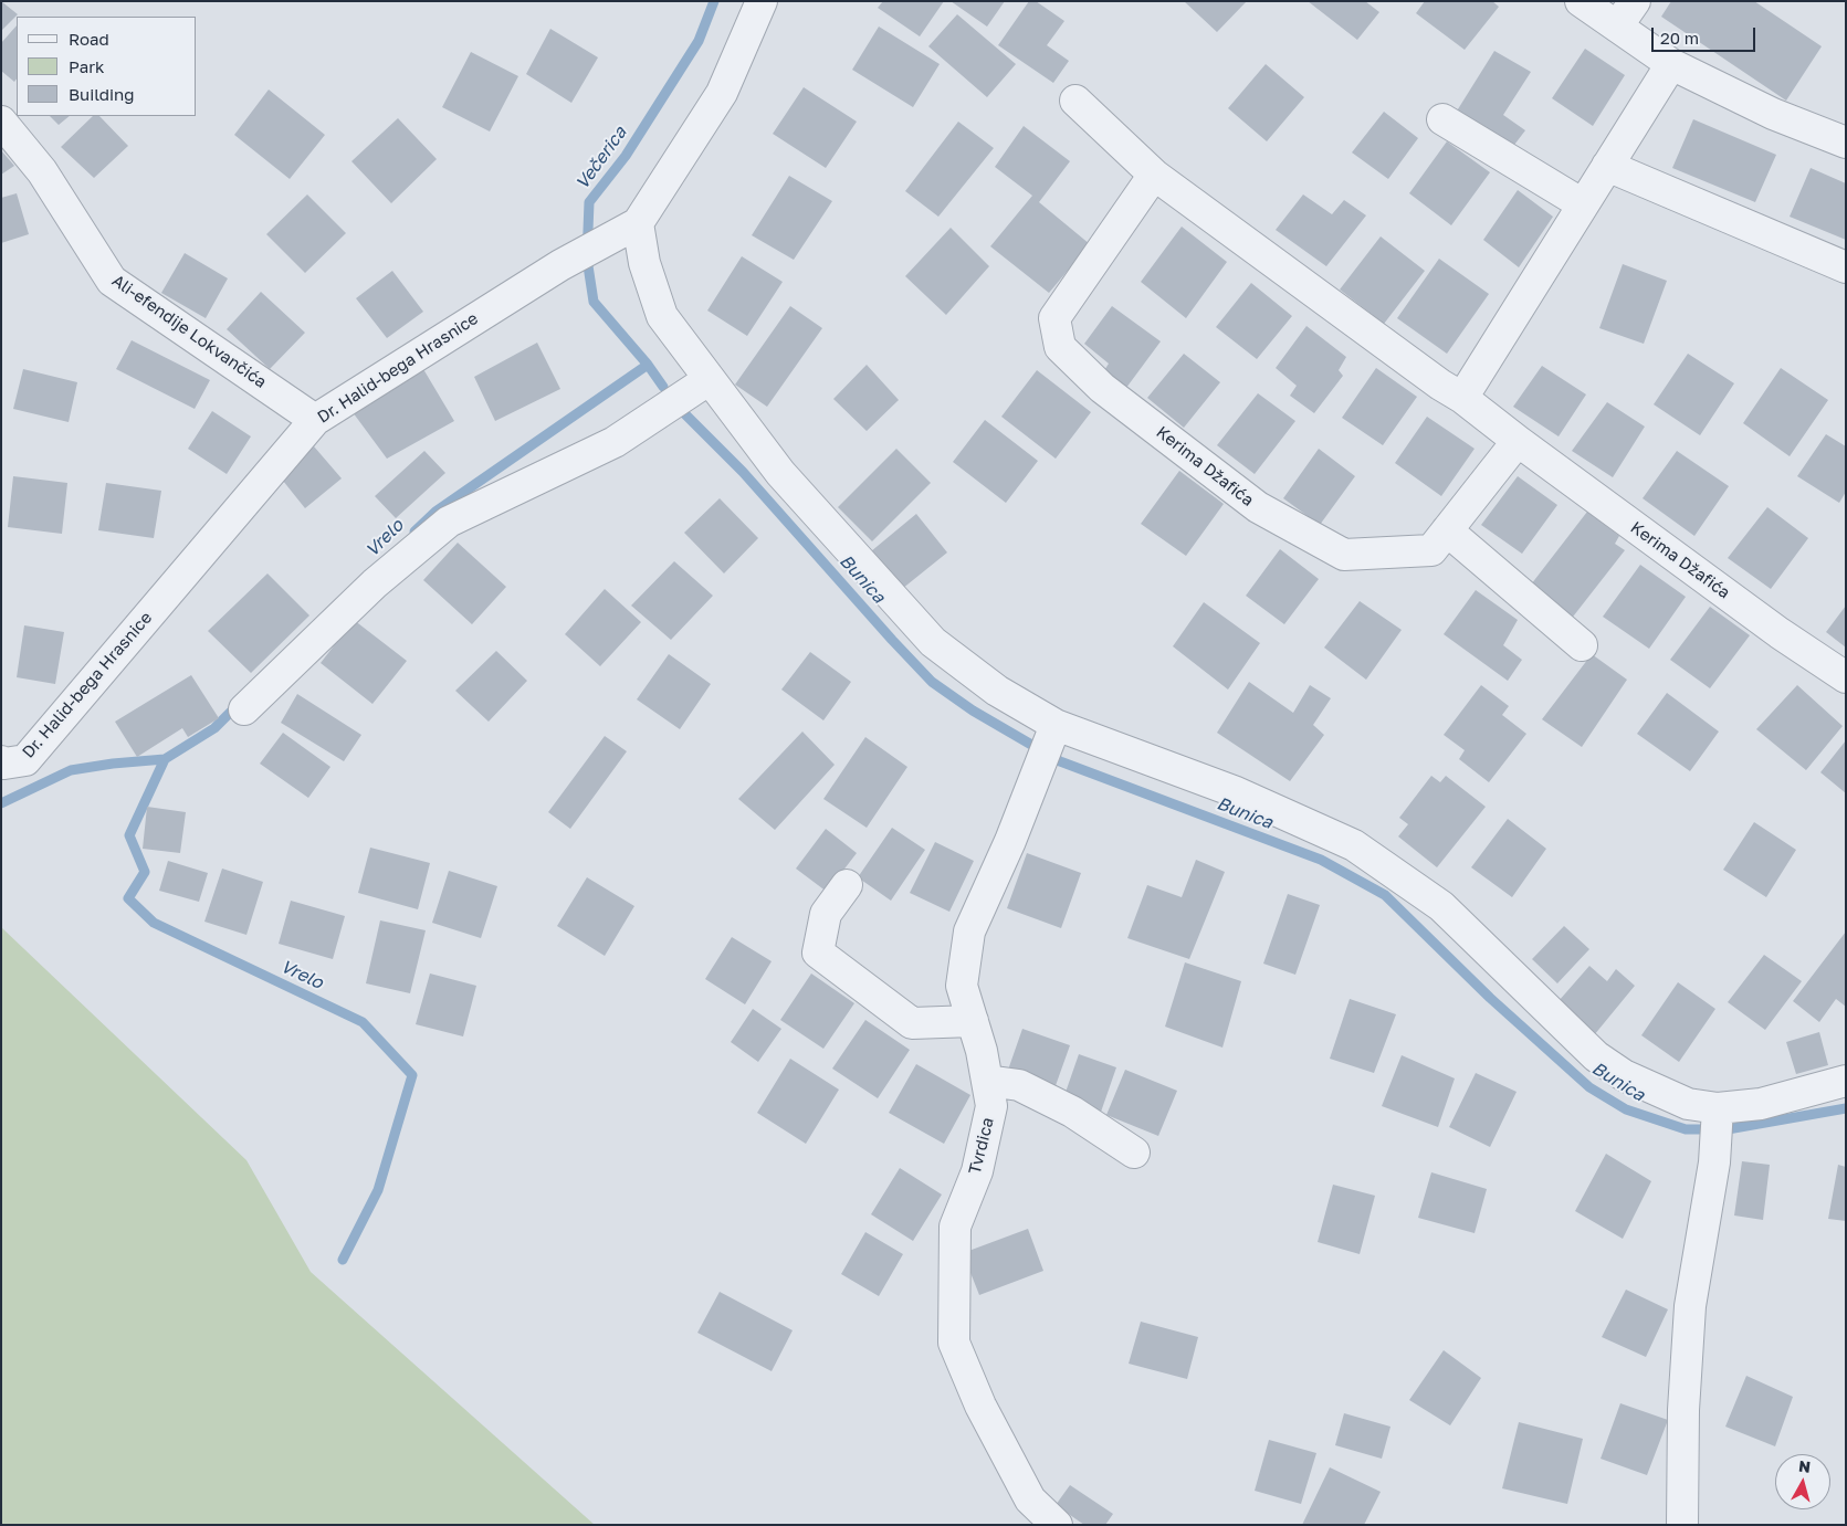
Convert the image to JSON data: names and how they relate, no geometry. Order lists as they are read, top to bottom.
{
  "streets": {
    "street": [
      "Ali-efendije Lokvančića",
      "Dr. Halid-bega Hrasnice",
      "Kerima Džafića",
      "Tvrdica"
    ]
  },
  "crossings": [
    ["Ali-efendije Lokvančića", "Dr. Halid-bega Hrasnice"]
  ],
  "water": ["Večerica", "Vrelo", "Bunica"],
  "legend": ["Road", "Park", "Building"],
  "scale_bar": "20 m",
  "north": "top"
}
